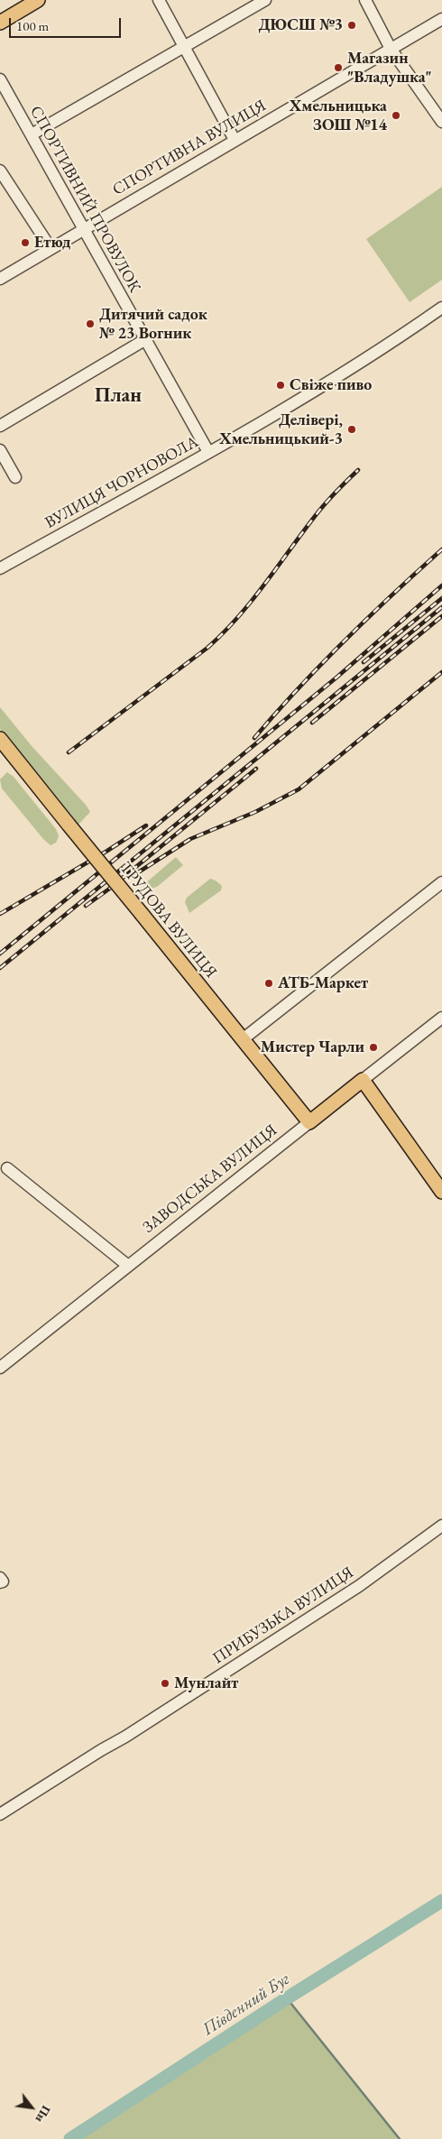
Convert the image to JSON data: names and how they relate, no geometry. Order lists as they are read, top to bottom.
{
  "streets": {
    "main road": ["ТРУДОВА ВУЛИЦЯ", "ЗАВОДСЬКА ВУЛИЦЯ"],
    "street": [
      "СПОРТИВНА ВУЛИЦЯ",
      "СПОРТИВНИЙ ПРОВУЛОК",
      "ВУЛИЦЯ ЧОРНОВОЛА",
      "ПРИБУЗЬКА ВУЛИЦЯ"
    ]
  },
  "crossings": [
    ["СПОРТИВНА ВУЛИЦЯ", "СПОРТИВНИЙ ПРОВУЛОК"],
    ["СПОРТИВНИЙ ПРОВУЛОК", "ВУЛИЦЯ ЧОРНОВОЛА"],
    ["ТРУДОВА ВУЛИЦЯ", "ЗАВОДСЬКА ВУЛИЦЯ"]
  ],
  "districts": ["План"],
  "water": ["Південний Буг"],
  "places": [
    "ДЮСШ №3",
    "Магазин \"Владушка\"",
    "Хмельницька ЗОШ №14",
    "Етюд",
    "Дитячий садок № 23 Вогник",
    "Свіже пиво",
    "Делівері, Хмельницький-3",
    "АТБ-Маркет",
    "Мистер Чарли",
    "Мунлайт"
  ],
  "scale_bar": "100 m",
  "north": "bottom right"
}
